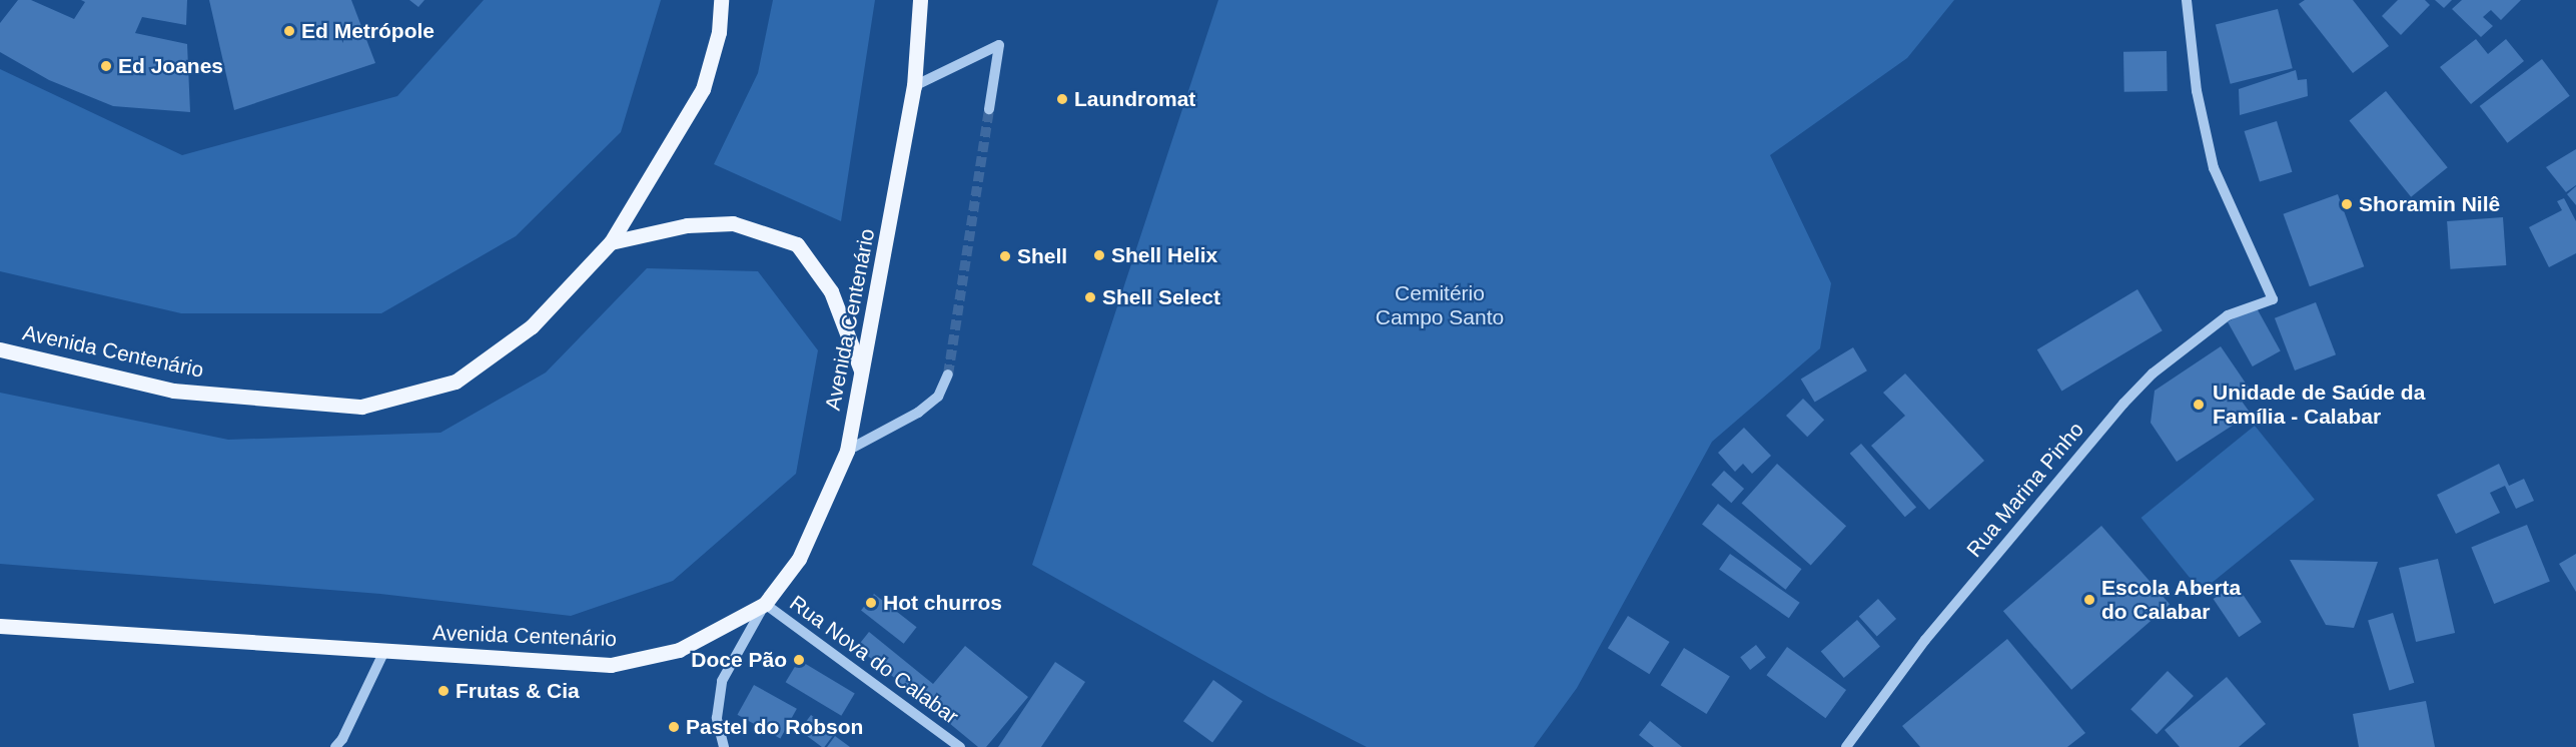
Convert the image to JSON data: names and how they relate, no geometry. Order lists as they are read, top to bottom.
{
  "streets": {
    "main road": ["Avenida Centenário"],
    "street": ["Rua Marina Pinho", "Rua Nova do Calabar"]
  },
  "crossings": [
    ["Avenida Centenário", "Rua Nova do Calabar"]
  ],
  "parks": ["Cemitério Campo Santo"],
  "places": [
    "Ed Metrópole",
    "Ed Joanes",
    "Laundromat",
    "Shoramin Nilê",
    "Shell Helix",
    "Shell",
    "Shell Select",
    "Unidade de Saúde da Família - Calabar",
    "Escola Aberta do Calabar",
    "Hot churros",
    "Doce Pão",
    "Frutas & Cia",
    "Pastel do Robson"
  ]
}
